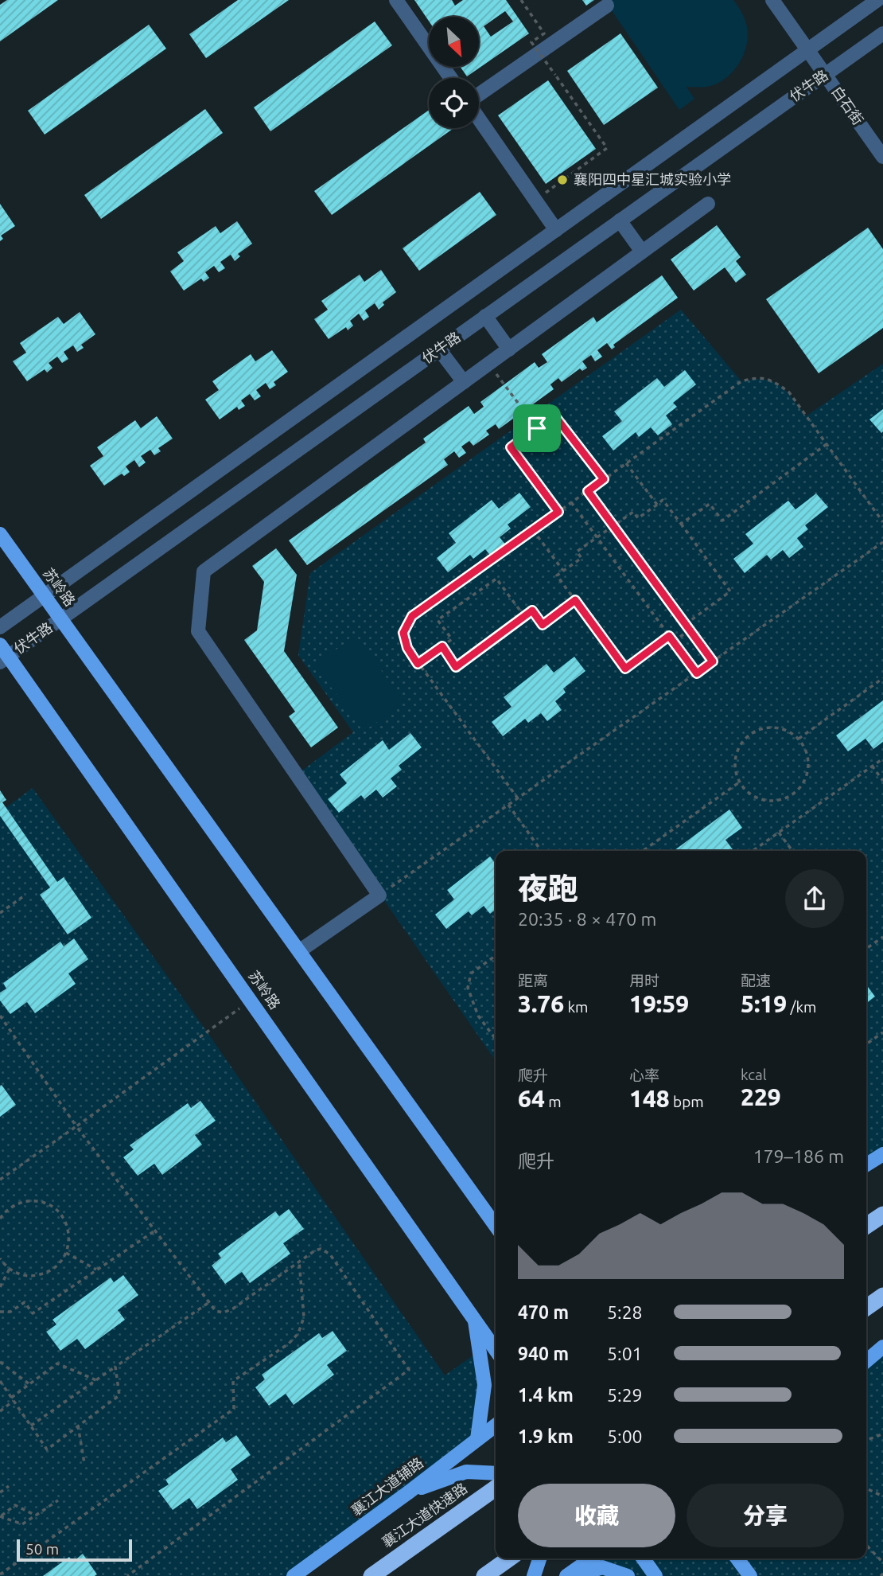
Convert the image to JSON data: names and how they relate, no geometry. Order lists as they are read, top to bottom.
{
  "streets": {
    "highway": ["襄江大道快速路"],
    "main road": ["苏岭路", "襄江大道辅路"],
    "street": ["伏牛路", "白石街"]
  },
  "crossings": [
    ["伏牛路", "白石街"],
    ["伏牛路", "苏岭路"]
  ],
  "places": ["襄阳四中星汇城实验小学"],
  "scale_bar": "50 m",
  "north": "bottom right",
  "page": {
    "heading": ["夜跑", "20:35 · 8 × 470 m"],
    "stats": [
      ["距离", "3.76 km"],
      ["用时", "19:59"],
      ["配速", "5:19 /km"],
      ["爬升", "64 m"],
      ["心率", "148 bpm"],
      ["kcal", "229"]
    ],
    "chart": ["爬升", "179–186 m"],
    "list": [
      {
        "name": "470 m",
        "note": "5:28"
      },
      {
        "name": "940 m",
        "note": "5:01"
      },
      {
        "name": "1.4 km",
        "note": "5:29"
      },
      {
        "name": "1.9 km",
        "note": "5:00"
      }
    ],
    "buttons": ["收藏", "分享"],
    "scale": "50 m"
  }
}
